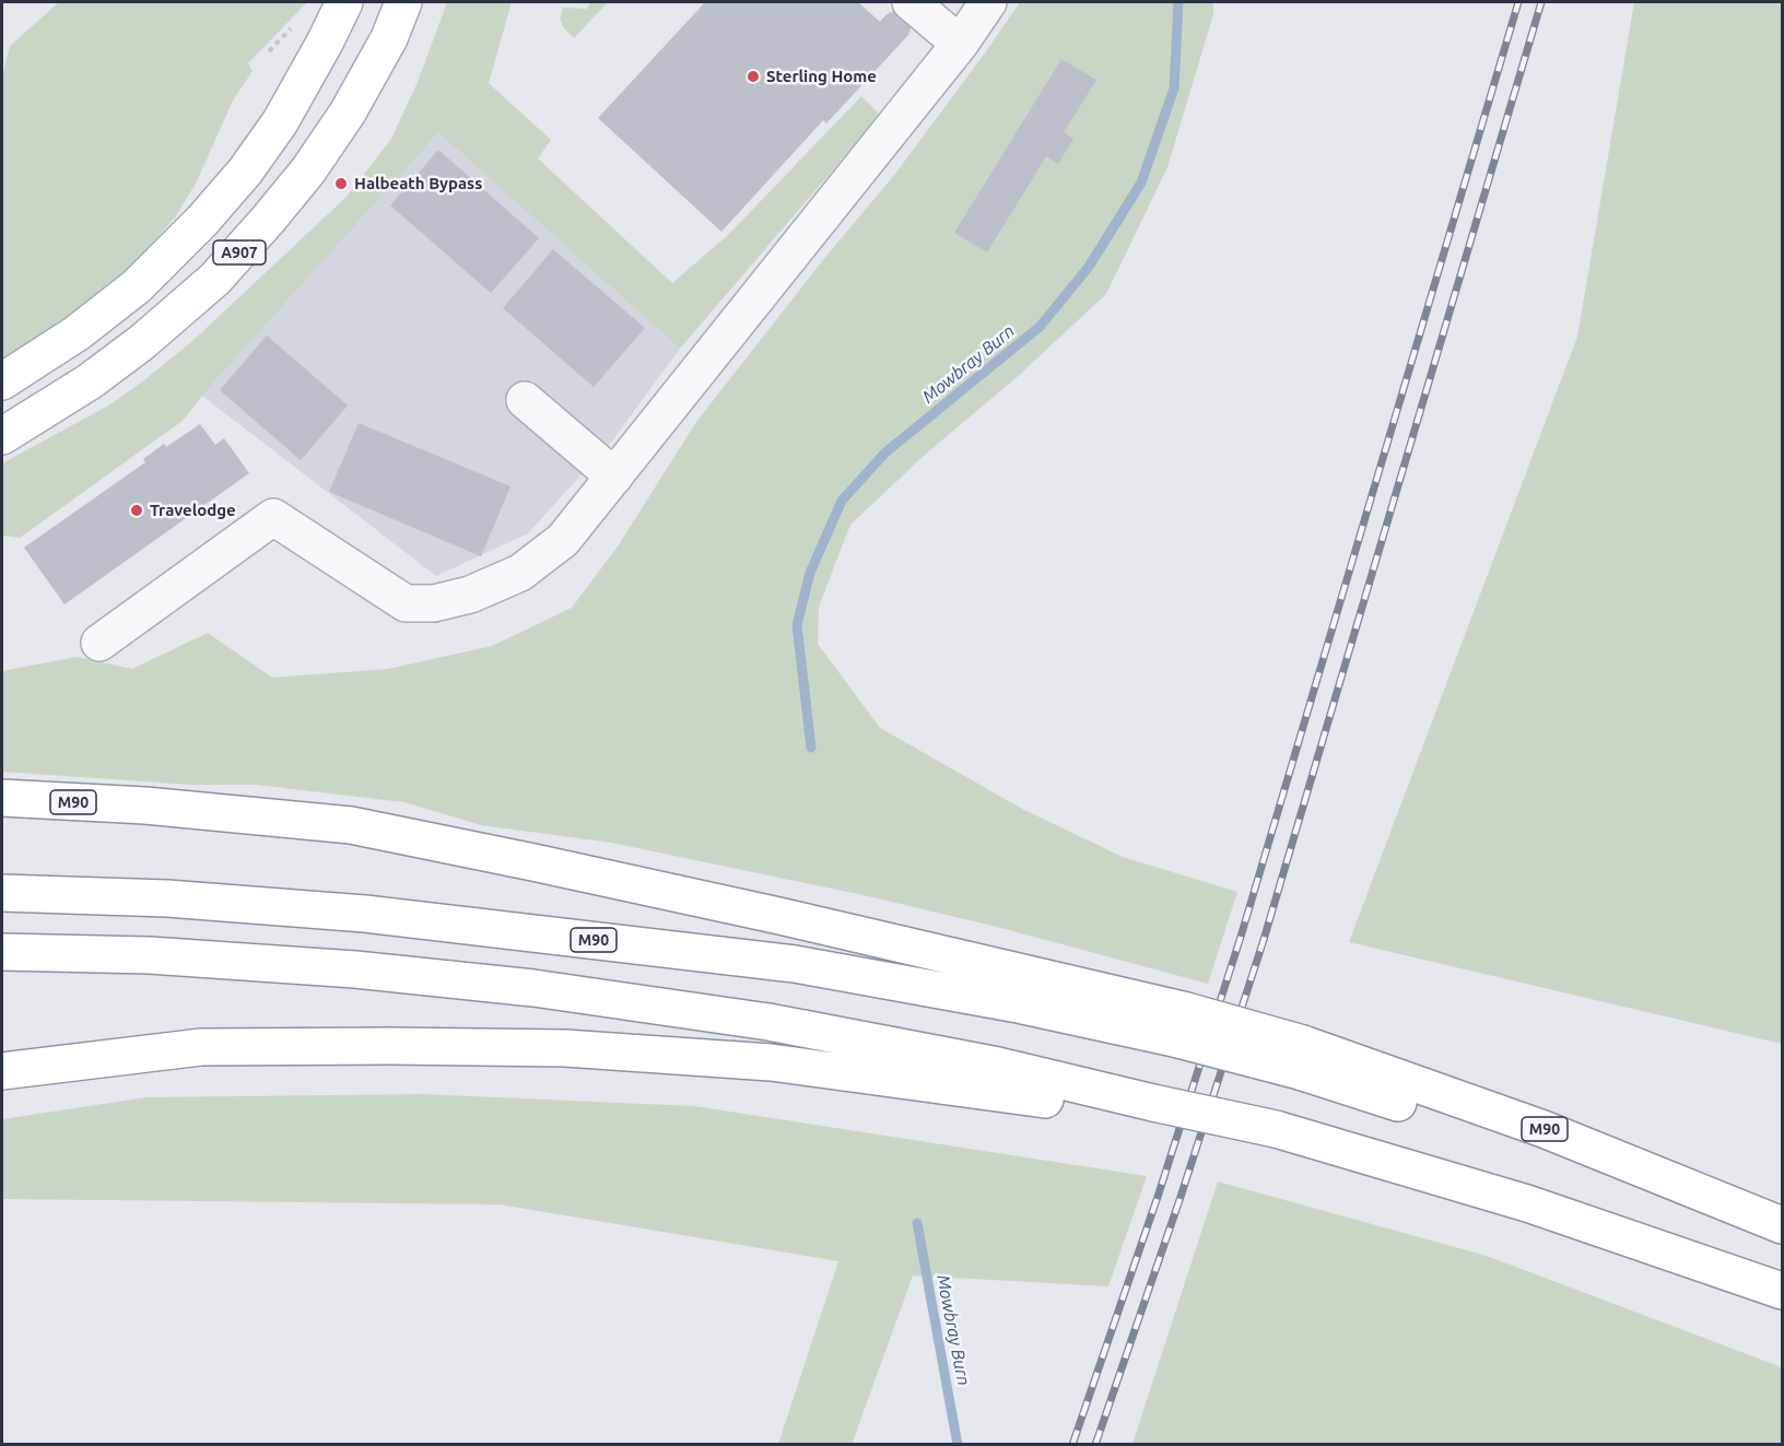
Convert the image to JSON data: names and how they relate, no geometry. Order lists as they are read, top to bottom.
{
  "streets": {
    "main road": ["A907", "M90"]
  },
  "water": ["Mowbray Burn"],
  "places": ["Sterling Home", "Halbeath Bypass", "Travelodge"]
}
